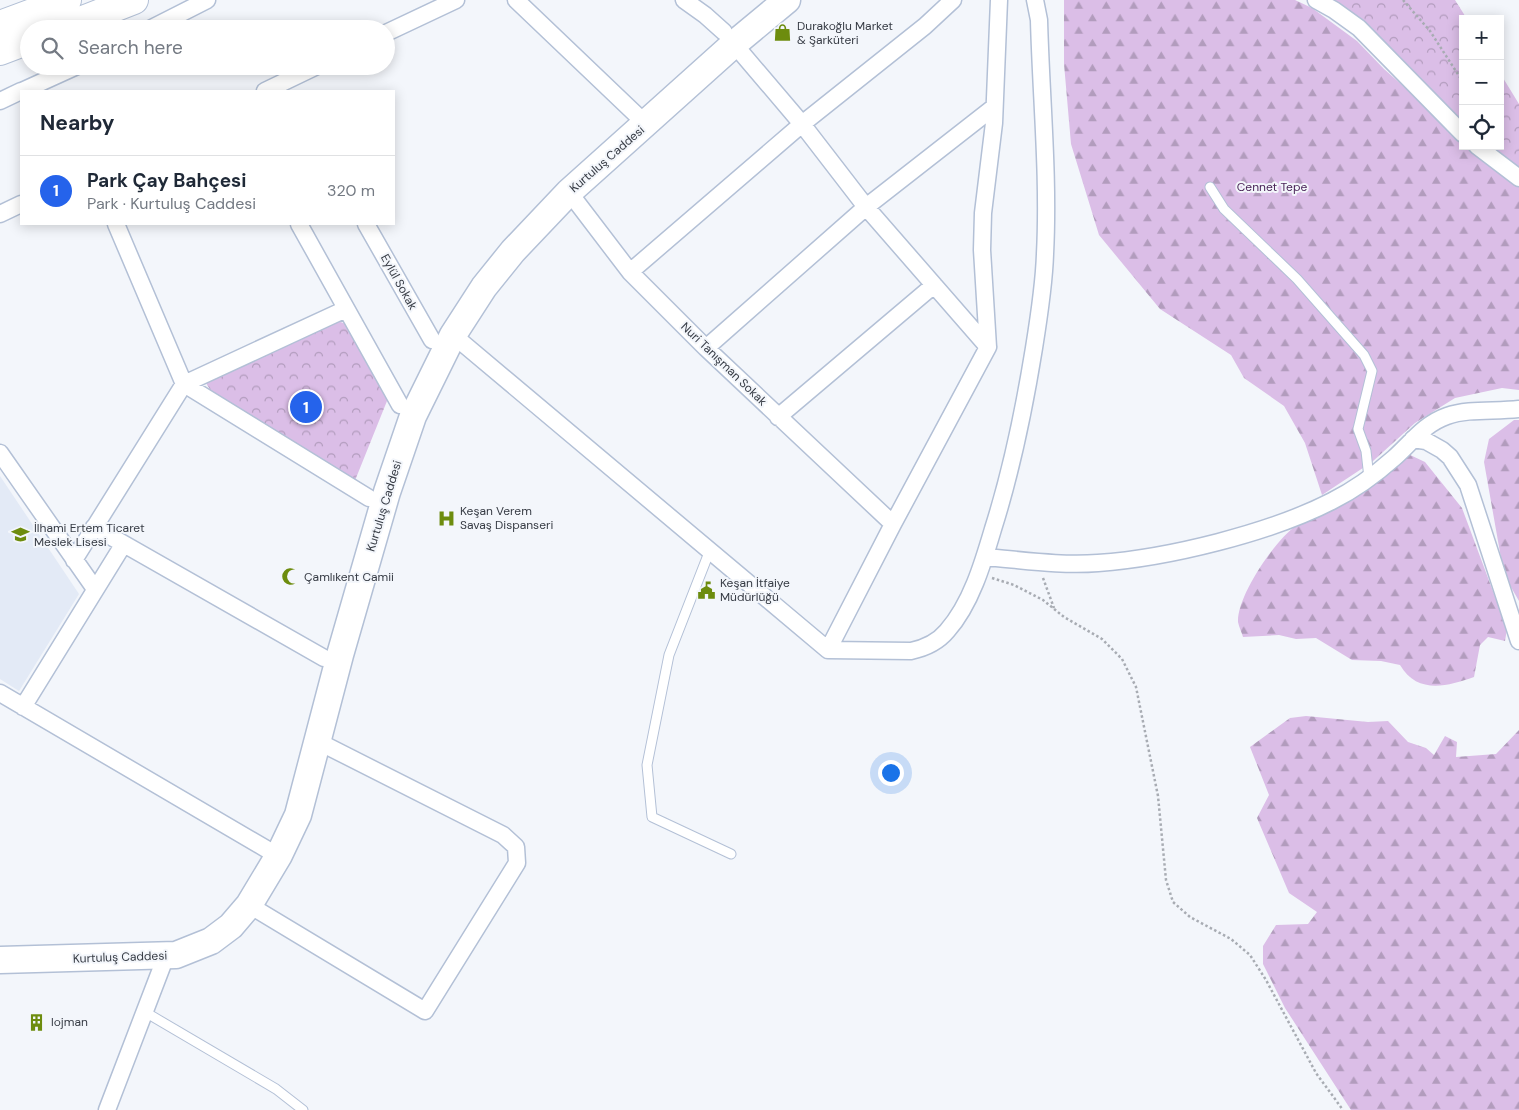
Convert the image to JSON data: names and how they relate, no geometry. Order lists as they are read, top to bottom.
{
  "streets": {
    "main road": ["Kurtuluş Caddesi"],
    "street": ["Eylül Sokak", "Nuri Tanışman Sokak"]
  },
  "crossings": [
    ["Kurtuluş Caddesi", "Eylül Sokak"],
    ["Kurtuluş Caddesi", "Nuri Tanışman Sokak"]
  ],
  "parks": ["Cennet Tepe"],
  "places": {
    "shop": ["Durakoğlu Market & Şarküteri"],
    "hospital": ["Keşan Verem Savaş Dispanseri"],
    "school or university": ["İlhami Ertem Ticaret Meslek Lisesi"],
    "mosque": ["Çamlıkent Camii"],
    "public building": ["Keşan İtfaiye Müdürlüğü"],
    "building": ["lojman"]
  },
  "page": {
    "map_buttons": ["+", "−"],
    "search": "Search here",
    "heading": "Nearby",
    "list": [
      {
        "mark": "1",
        "name": "Park Çay Bahçesi",
        "note": "Park · Kurtuluş Caddesi",
        "value": "320 m"
      }
    ],
    "pins": "1"
  }
}
